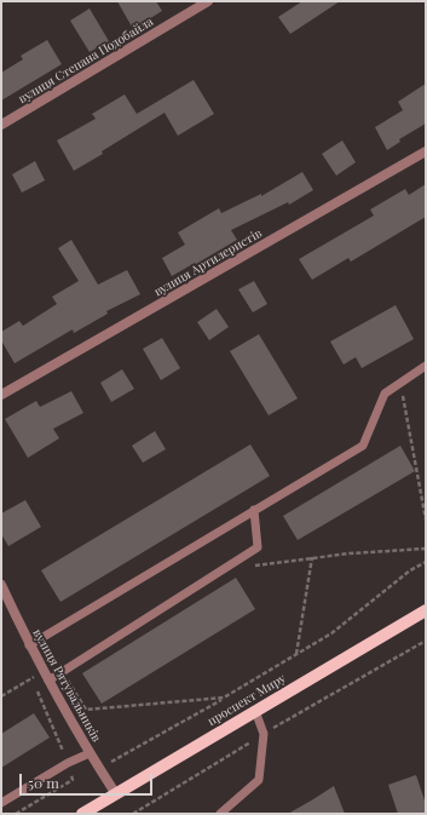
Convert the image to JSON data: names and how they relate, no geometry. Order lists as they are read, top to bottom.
{
  "streets": {
    "main road": ["проспект Миру"],
    "street": ["вулиця Степана Подобайла", "вулиця Артилеристів", "вулиця Рятувальників"]
  },
  "crossings": [
    ["вулиця Рятувальників", "проспект Миру"]
  ],
  "scale_bar": "50 m"
}
